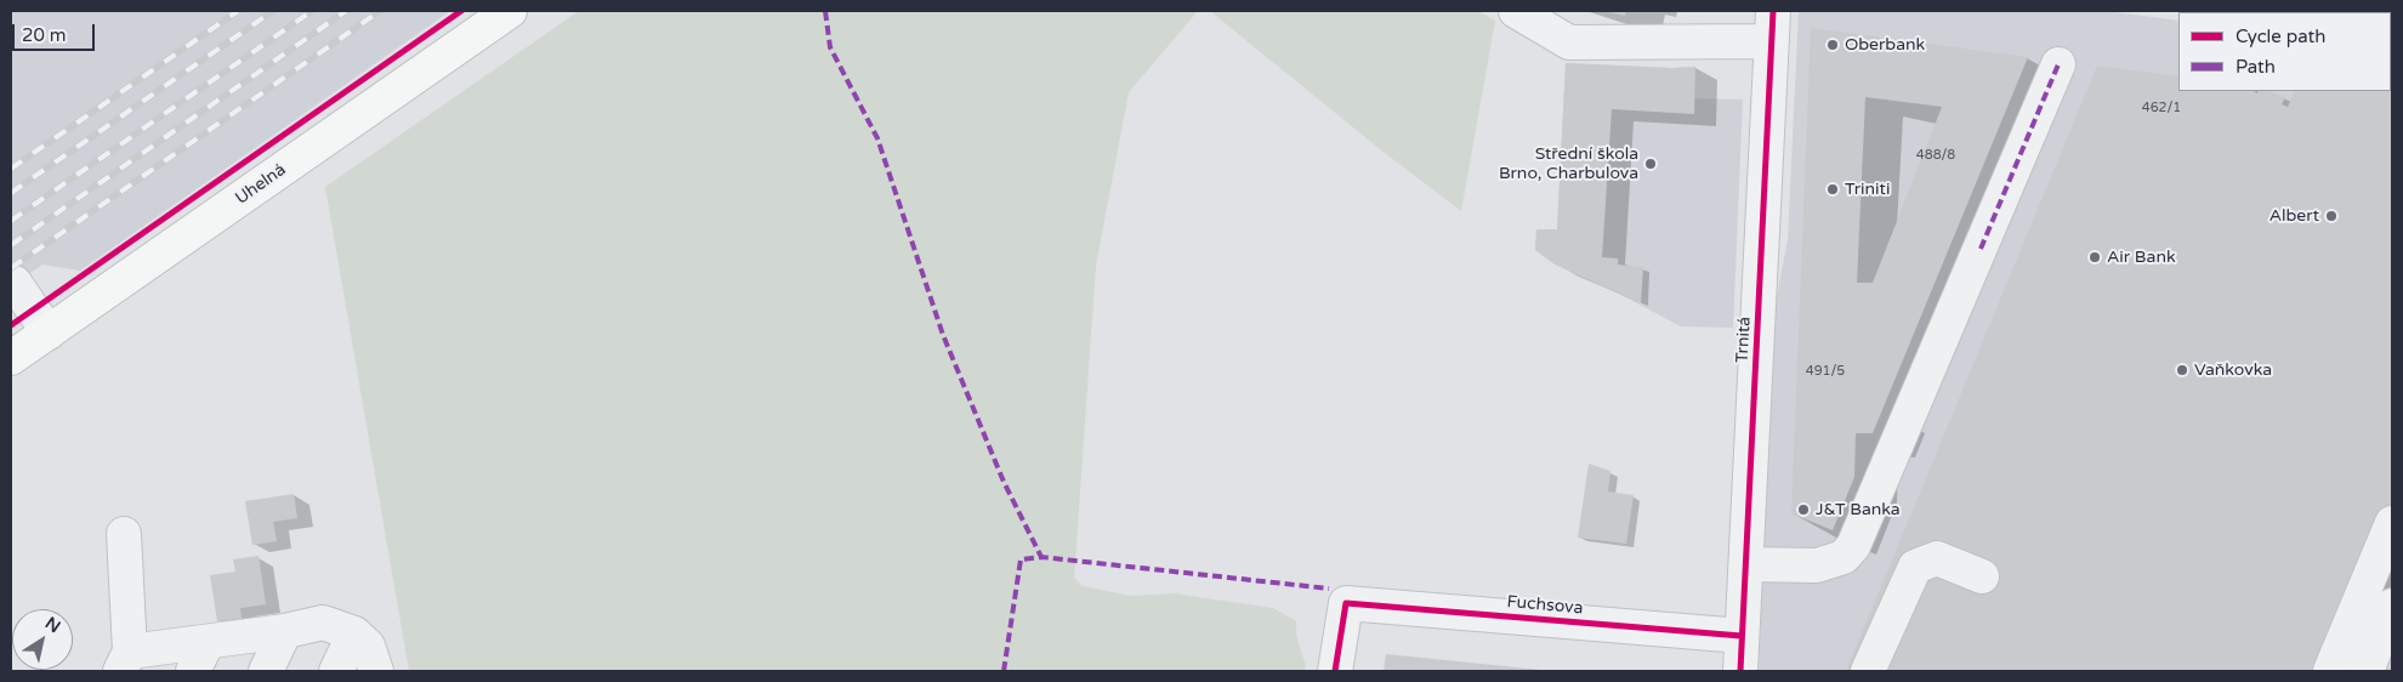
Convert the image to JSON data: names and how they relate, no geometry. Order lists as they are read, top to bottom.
{
  "streets": {
    "main road": ["Uhelná"],
    "street": ["Trnitá", "Fuchsova"]
  },
  "crossings": [
    ["Trnitá", "Fuchsova"]
  ],
  "places": [
    "Oberbank",
    "Střední škola Brno, Charbulova",
    "Triniti",
    "Albert",
    "Air Bank",
    "Vaňkovka",
    "J&T Banka"
  ],
  "house_numbers": ["462/1", "488/8", "491/5"],
  "legend": ["Cycle path", "Path"],
  "scale_bar": "20 m",
  "north": "top right"
}
